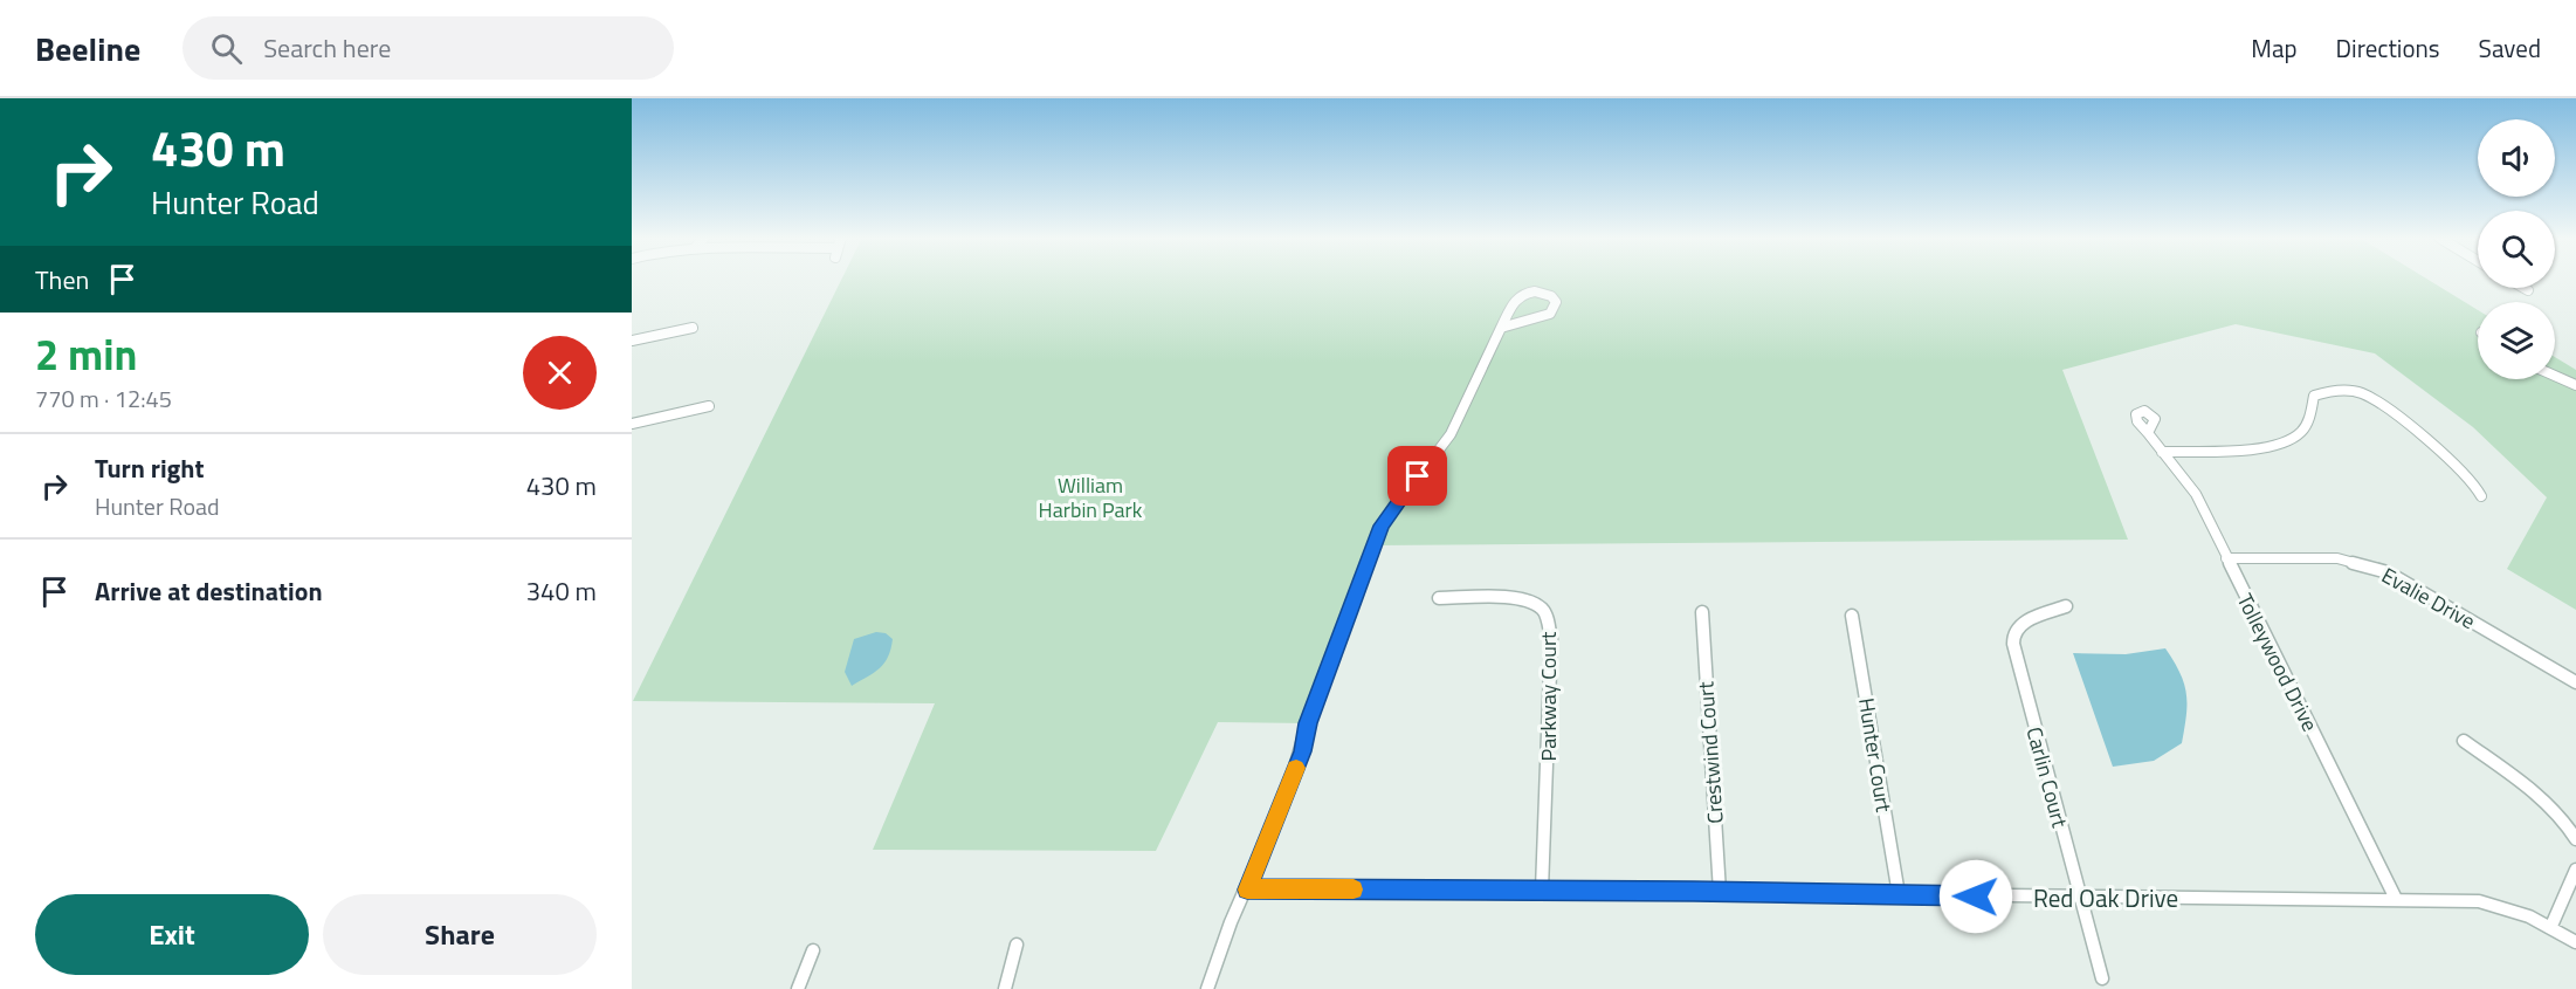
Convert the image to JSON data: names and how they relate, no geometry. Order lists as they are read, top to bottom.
{
  "streets": {
    "street": [
      "Evalie Drive",
      "Tolleywood Drive",
      "Parkway Court",
      "Crestwind Court",
      "Hunter Court",
      "Carlin Court",
      "Red Oak Drive"
    ]
  },
  "crossings": [
    ["Evalie Drive", "Tolleywood Drive"],
    ["Tolleywood Drive", "Red Oak Drive"],
    ["Parkway Court", "Red Oak Drive"],
    ["Crestwind Court", "Red Oak Drive"],
    ["Hunter Court", "Red Oak Drive"],
    ["Carlin Court", "Red Oak Drive"]
  ],
  "parks": ["William Harbin Park"],
  "page": {
    "header": "Beeline",
    "search": "Search here",
    "nav": ["Map", "Directions", "Saved"],
    "turn": ["430 m", "Hunter Road"],
    "then": "Then",
    "heading": ["2 min", "770 m · 12:45"],
    "list": [
      {
        "name": "Turn right",
        "note": "Hunter Road",
        "value": "430 m"
      },
      {
        "name": "Arrive at destination",
        "value": "340 m"
      }
    ],
    "buttons": ["Exit", "Share"]
  }
}
